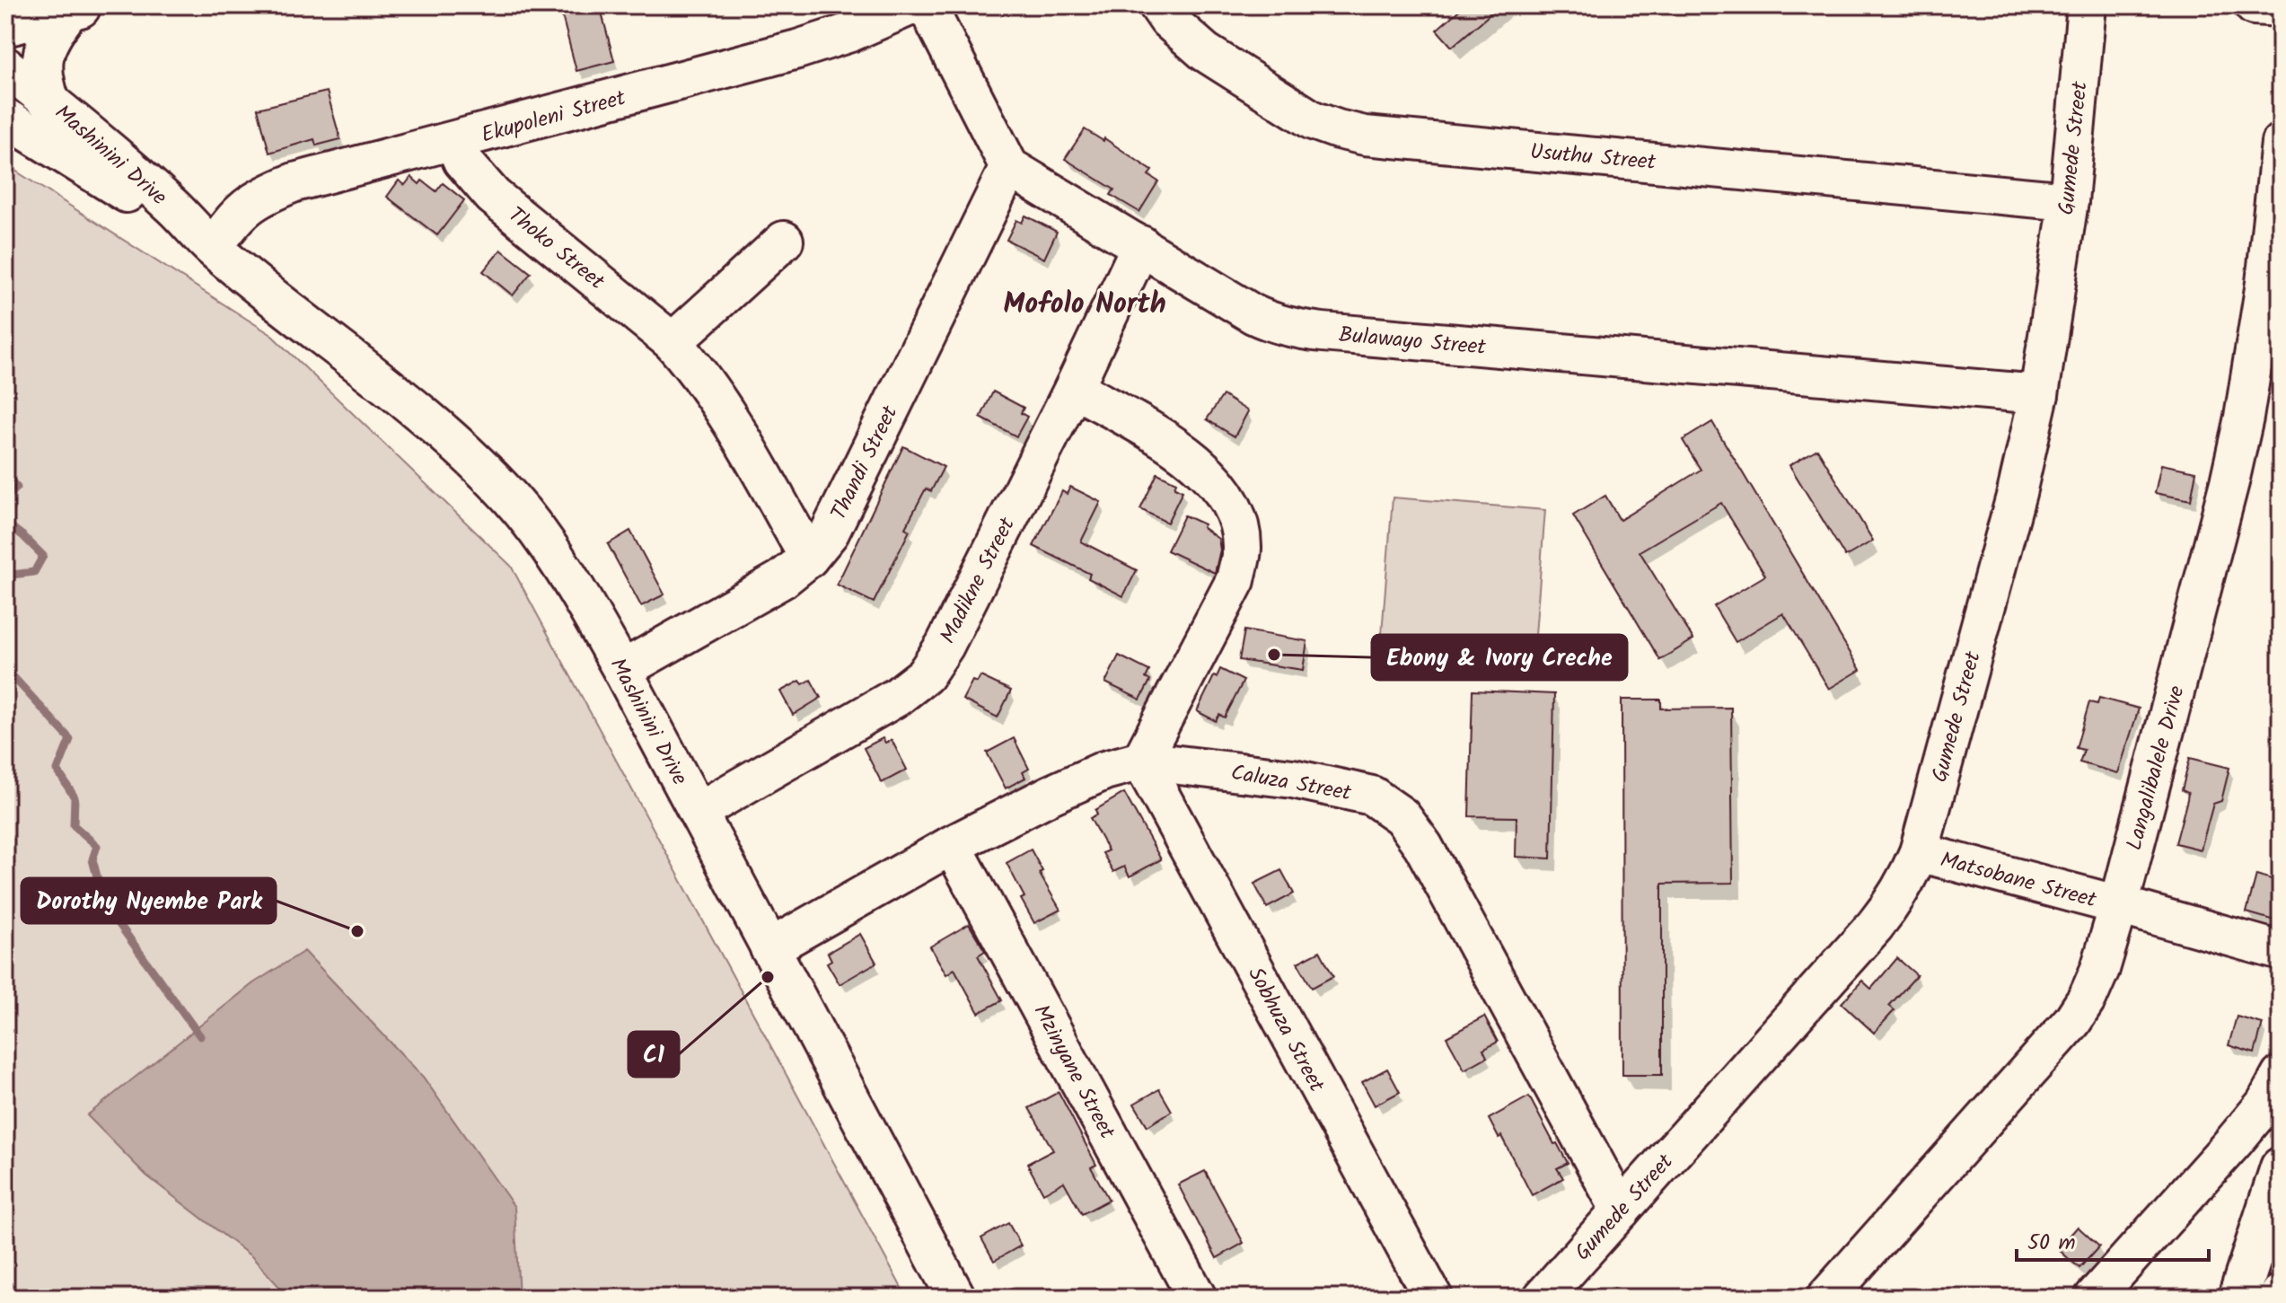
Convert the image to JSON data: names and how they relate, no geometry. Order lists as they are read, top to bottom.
{
  "streets": {
    "street": [
      "Ekupoleni Street",
      "Gumede Street",
      "Mashinini Drive",
      "Usuthu Street",
      "Thoko Street",
      "Bulawayo Street",
      "Thandi Street",
      "Madikne Street",
      "Langalibalele Drive",
      "Caluza Street",
      "Matsobane Street",
      "Sobhuza Street",
      "Mzinyane Street"
    ]
  },
  "crossings": [
    ["Ekupoleni Street", "Mashinini Drive"],
    ["Ekupoleni Street", "Thoko Street"],
    ["Gumede Street", "Usuthu Street"],
    ["Gumede Street", "Bulawayo Street"],
    ["Gumede Street", "Caluza Street"],
    ["Gumede Street", "Matsobane Street"],
    ["Mashinini Drive", "Thandi Street"],
    ["Mashinini Drive", "Madikne Street"],
    ["Mashinini Drive", "Caluza Street"],
    ["Thoko Street", "Thandi Street"],
    ["Bulawayo Street", "Thandi Street"],
    ["Bulawayo Street", "Madikne Street"],
    ["Langalibalele Drive", "Matsobane Street"],
    ["Caluza Street", "Sobhuza Street"],
    ["Caluza Street", "Mzinyane Street"]
  ],
  "districts": ["Mofolo North"],
  "places": ["Ebony & Ivory Creche", "Dorothy Nyembe Park", "C1"],
  "scale_bar": "50 m"
}
